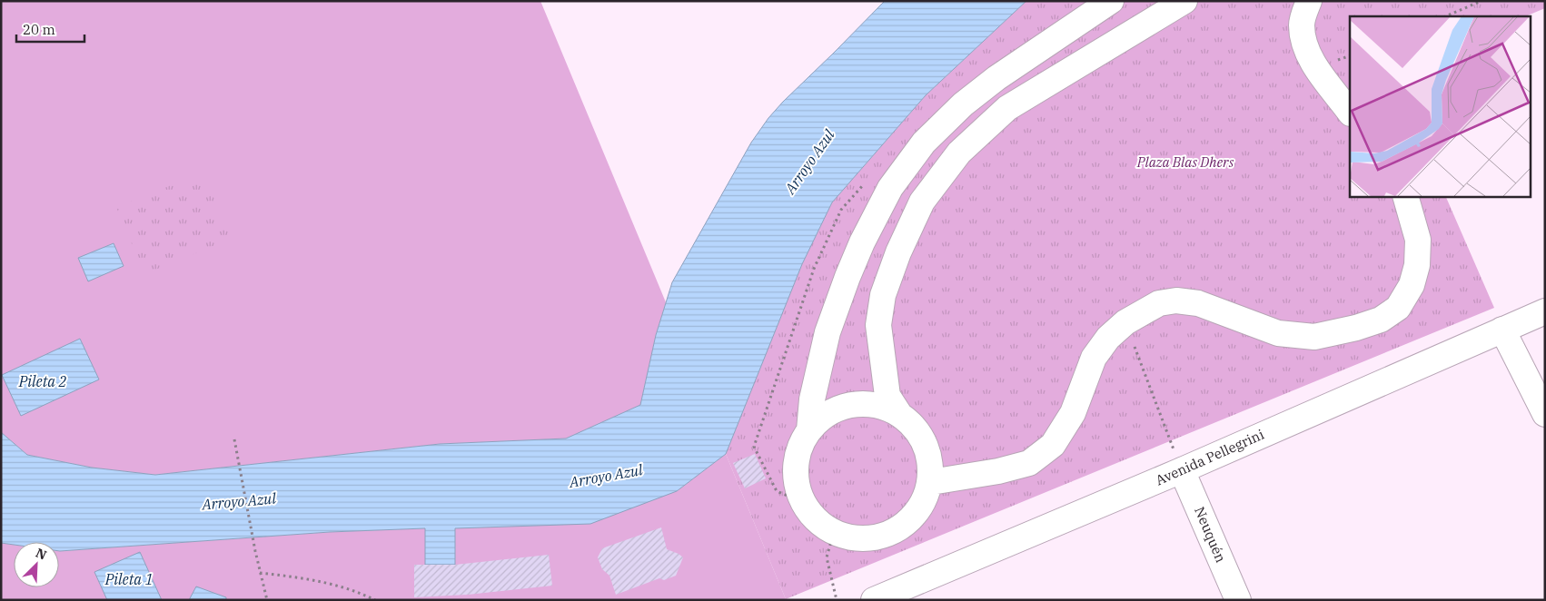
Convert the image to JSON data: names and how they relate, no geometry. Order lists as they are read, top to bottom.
{
  "streets": {
    "street": ["Avenida Pellegrini", "Neuquén"]
  },
  "crossings": [
    ["Avenida Pellegrini", "Neuquén"]
  ],
  "water": ["Arroyo Azul", "Pileta 2", "Pileta 1"],
  "parks": ["Plaza Blas Dhers"],
  "scale_bar": "20 m",
  "north": "top right"
}
